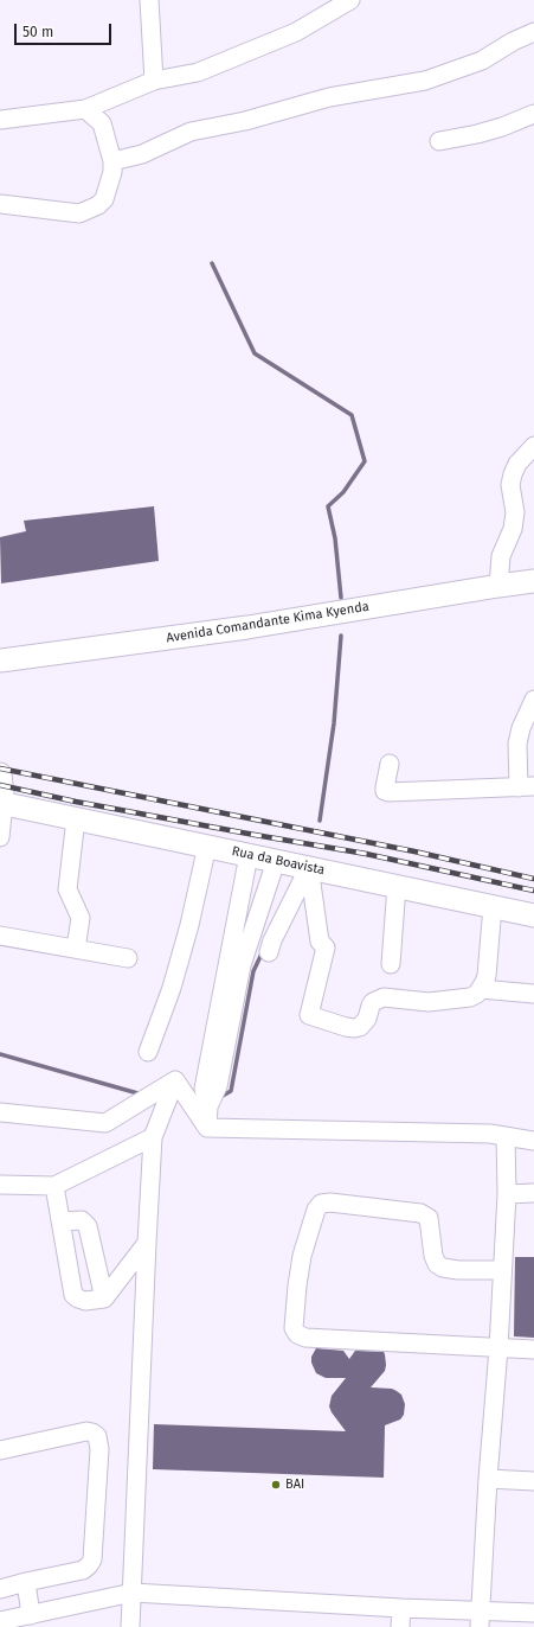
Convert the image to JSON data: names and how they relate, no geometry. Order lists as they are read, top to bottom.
{
  "streets": {
    "main road": ["Avenida Comandante Kima Kyenda", "Rua da Boavista"]
  },
  "places": ["BAI"],
  "scale_bar": "50 m"
}
